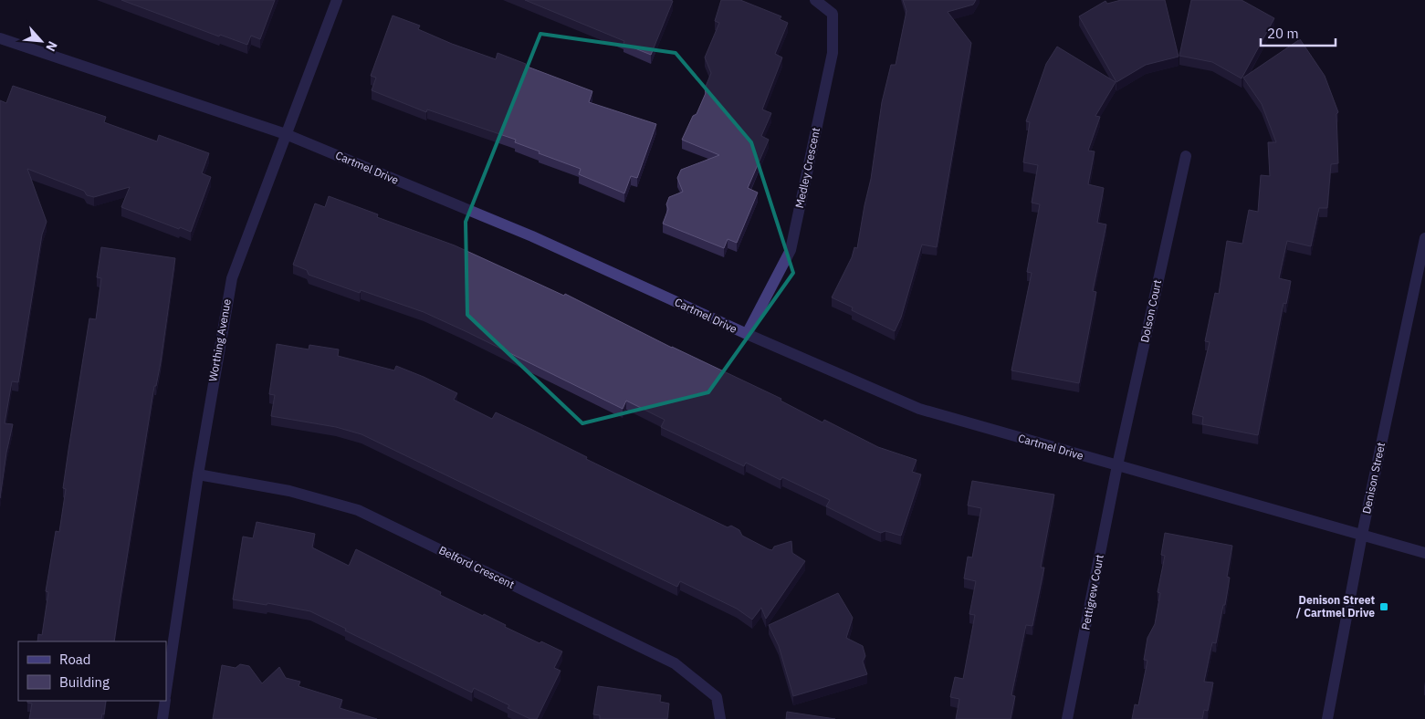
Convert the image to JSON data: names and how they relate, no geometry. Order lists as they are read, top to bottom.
{
  "streets": {
    "street": [
      "Cartmel Drive",
      "Medley Crescent",
      "Dolson Court",
      "Worthing Avenue",
      "Denison Street",
      "Belford Crescent",
      "Pettigrew Court"
    ]
  },
  "crossings": [
    ["Cartmel Drive", "Medley Crescent"],
    ["Cartmel Drive", "Dolson Court"],
    ["Cartmel Drive", "Worthing Avenue"],
    ["Cartmel Drive", "Denison Street"],
    ["Cartmel Drive", "Pettigrew Court"],
    ["Dolson Court", "Pettigrew Court"],
    ["Worthing Avenue", "Belford Crescent"]
  ],
  "places": {
    "transit": ["Denison Street / Cartmel Drive"]
  },
  "legend": ["Road", "Building"],
  "scale_bar": "20 m",
  "north": "bottom right"
}
